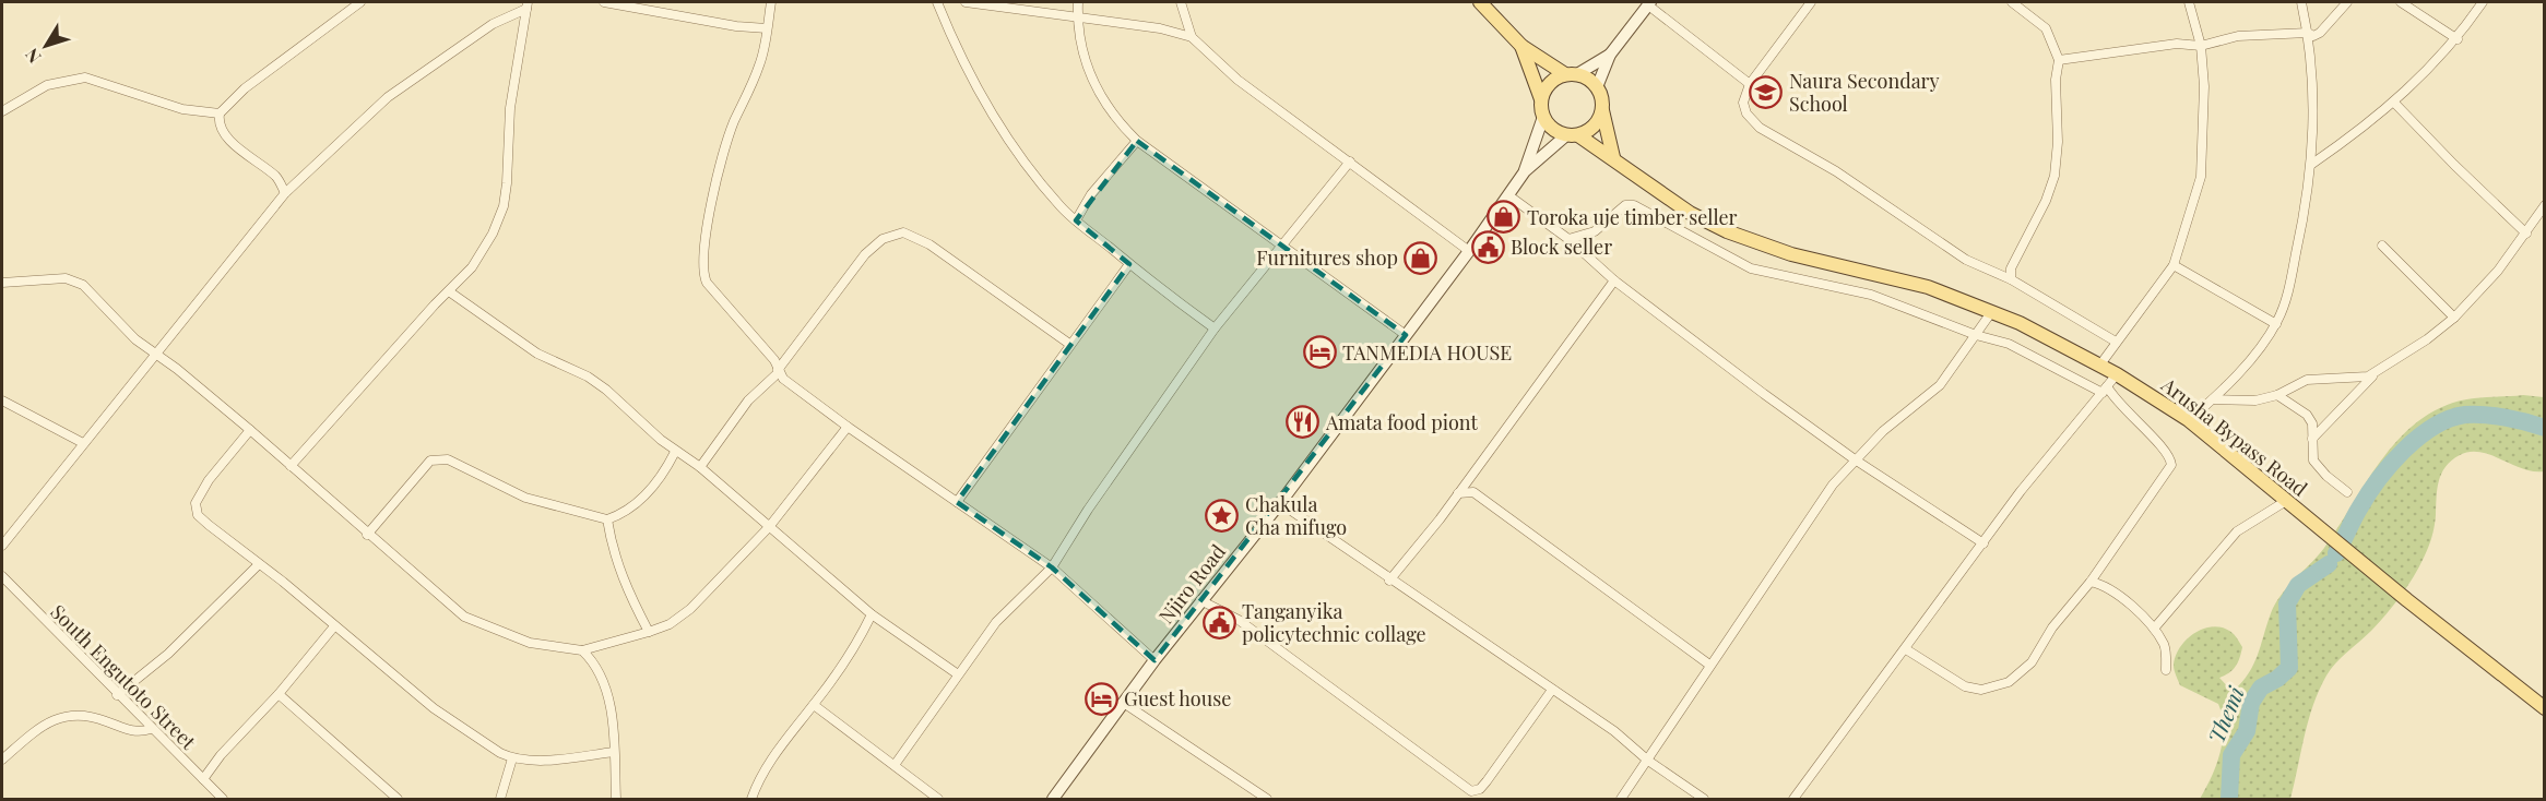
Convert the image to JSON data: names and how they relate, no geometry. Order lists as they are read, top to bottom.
{
  "streets": {
    "main road": ["Arusha Bypass Road"],
    "street": ["Njiro Road", "South Engutoto Street"]
  },
  "crossings": [
    ["Arusha Bypass Road", "Njiro Road"]
  ],
  "water": ["Themi"],
  "places": {
    "school or university": ["Naura Secondary School"],
    "shop": ["Toroka uje timber seller", "Furnitures shop"],
    "public building": ["Block seller", "Tanganyika policytechnic collage"],
    "hotel": ["TANMEDIA HOUSE", "Guest house"],
    "restaurant": ["Amata food piont"],
    "place": ["Chakula Cha mifugo"]
  },
  "north": "bottom left"
}
